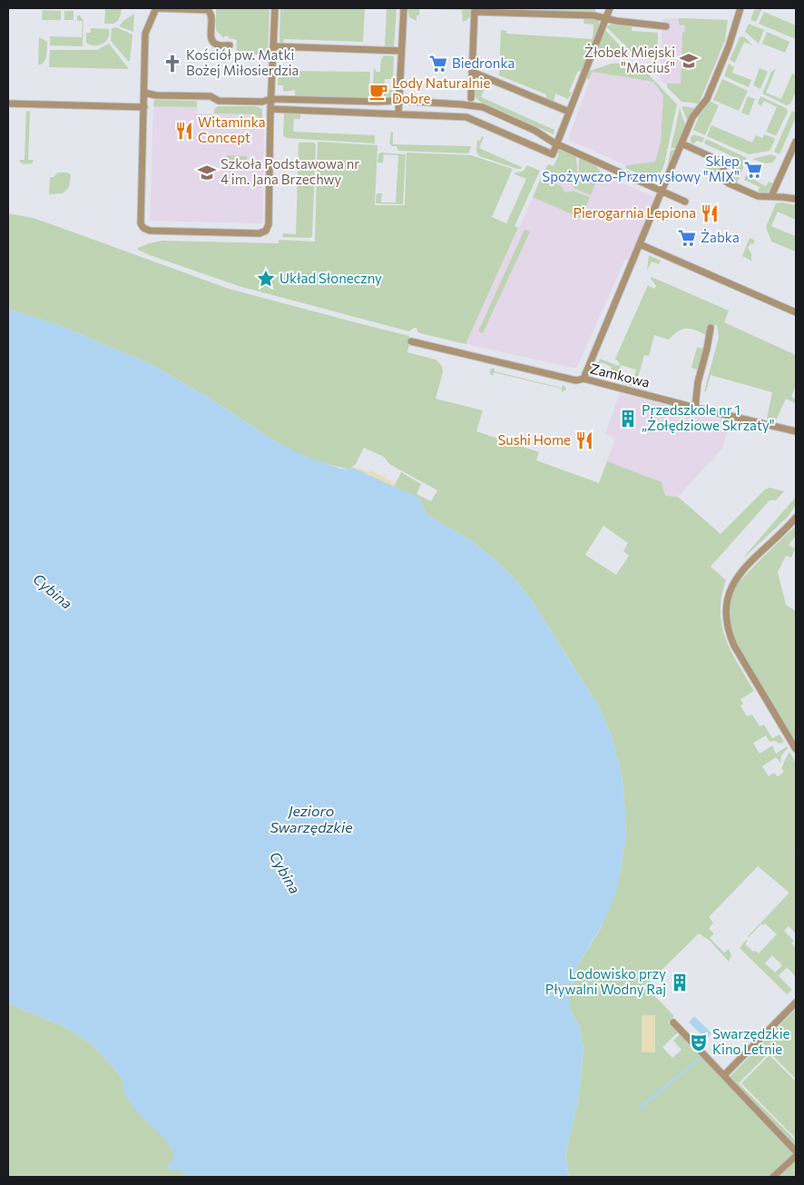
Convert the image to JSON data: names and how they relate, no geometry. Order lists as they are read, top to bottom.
{
  "streets": {
    "street": ["Zamkowa"]
  },
  "water": ["Cybina", "Jezioro Swarzędzkie"],
  "places": {
    "school or university": ["Żłobek Miejski \"Maciuś\"", "Szkoła Podstawowa nr 4 im. Jana Brzechwy"],
    "church": ["Kościół pw. Matki Bożej Miłosierdzia"],
    "supermarket": ["Biedronka", "Sklep Spożywczo-Przemysłowy \"MIX\"", "Żabka"],
    "cafe": ["Lody Naturalnie Dobre"],
    "restaurant": ["Witaminka Concept", "Pierogarnia Lepiona", "Sushi Home"],
    "place": ["Układ Słoneczny"],
    "building": ["Przedszkole nr 1 „Żołędziowe Skrzaty\"", "Lodowisko przy Pływalni Wodny Raj"],
    "theatre": ["Swarzędzkie Kino Letnie"]
  }
}
